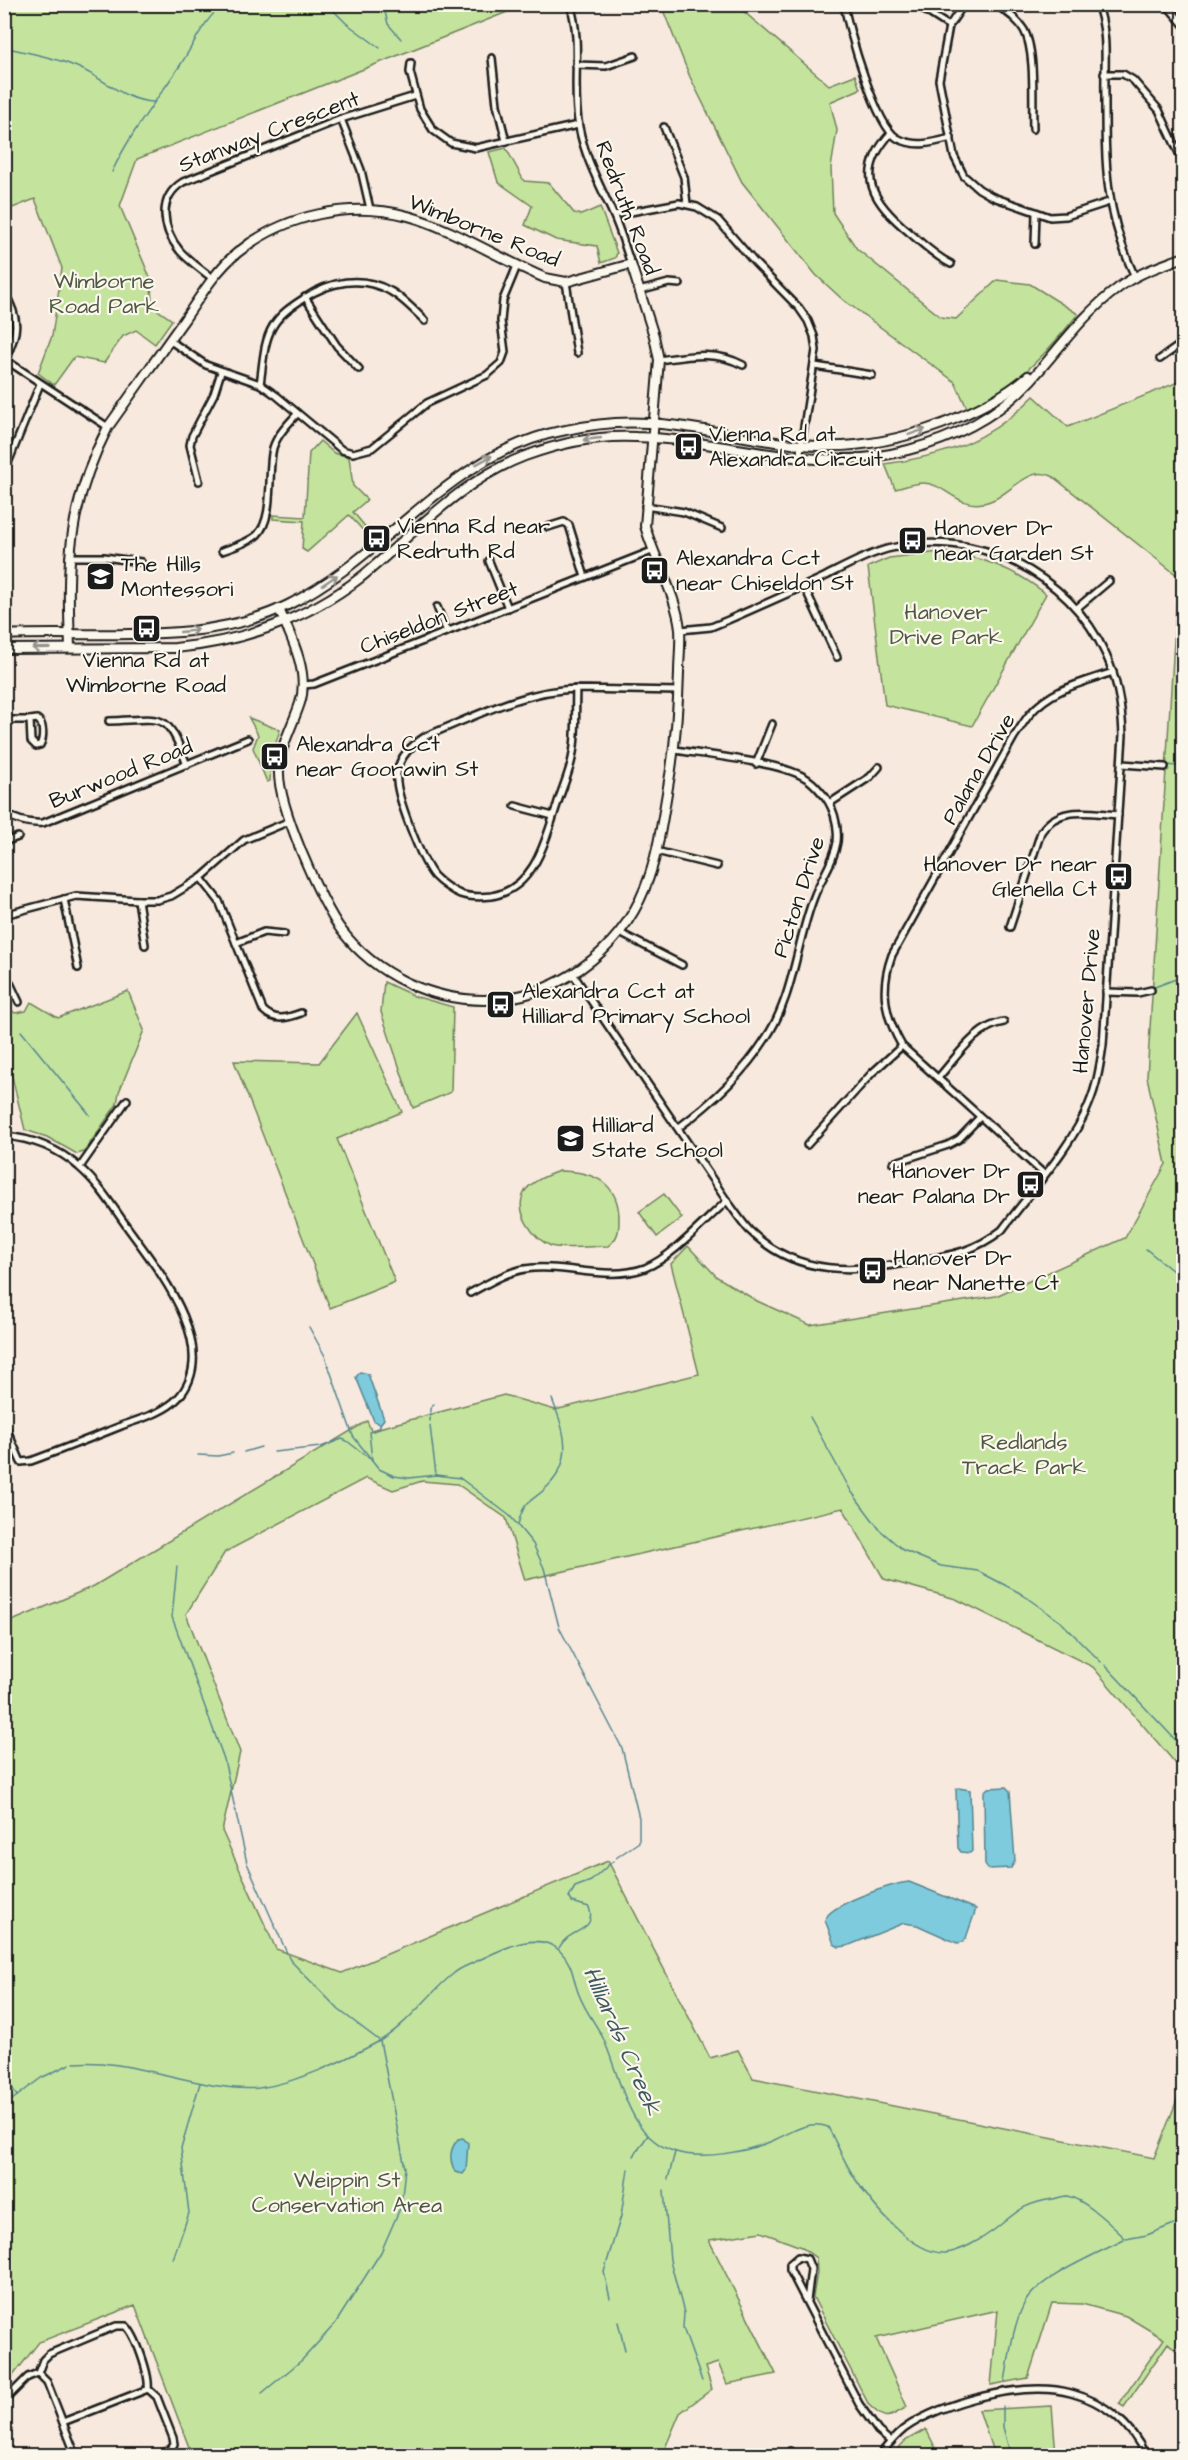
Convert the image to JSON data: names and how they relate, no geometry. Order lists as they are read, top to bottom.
{
  "streets": {
    "main road": ["Redruth Road", "Wimborne Road"],
    "street": [
      "Stanway Crescent",
      "Chiseldon Street",
      "Palana Drive",
      "Burwood Road",
      "Picton Drive",
      "Hanover Drive"
    ]
  },
  "crossings": [
    ["Stanway Crescent", "Wimborne Road"],
    ["Redruth Road", "Wimborne Road"],
    ["Redruth Road", "Chiseldon Street"],
    ["Redruth Road", "Hanover Drive"],
    ["Palana Drive", "Hanover Drive"],
    ["Picton Drive", "Hanover Drive"]
  ],
  "water": ["Hilliards Creek"],
  "parks": [
    "Wimborne Road Park",
    "Hanover Drive Park",
    "Redlands Track Park",
    "Weippin St Conservation Area"
  ],
  "places": {
    "bus stop": [
      "Vienna Rd at Alexandra Circuit",
      "Vienna Rd near Redruth Rd",
      "Hanover Dr near Garden St",
      "Alexandra Cct near Chiseldon St",
      "Vienna Rd at Wimborne Road",
      "Alexandra Cct near Goorawin St",
      "Hanover Dr near Glenella Ct",
      "Alexandra Cct at Hilliard Primary School",
      "Hanover Dr near Palana Dr",
      "Hanover Dr near Nanette Ct"
    ],
    "school or university": ["The Hills Montessori", "Hilliard State School"]
  }
}
